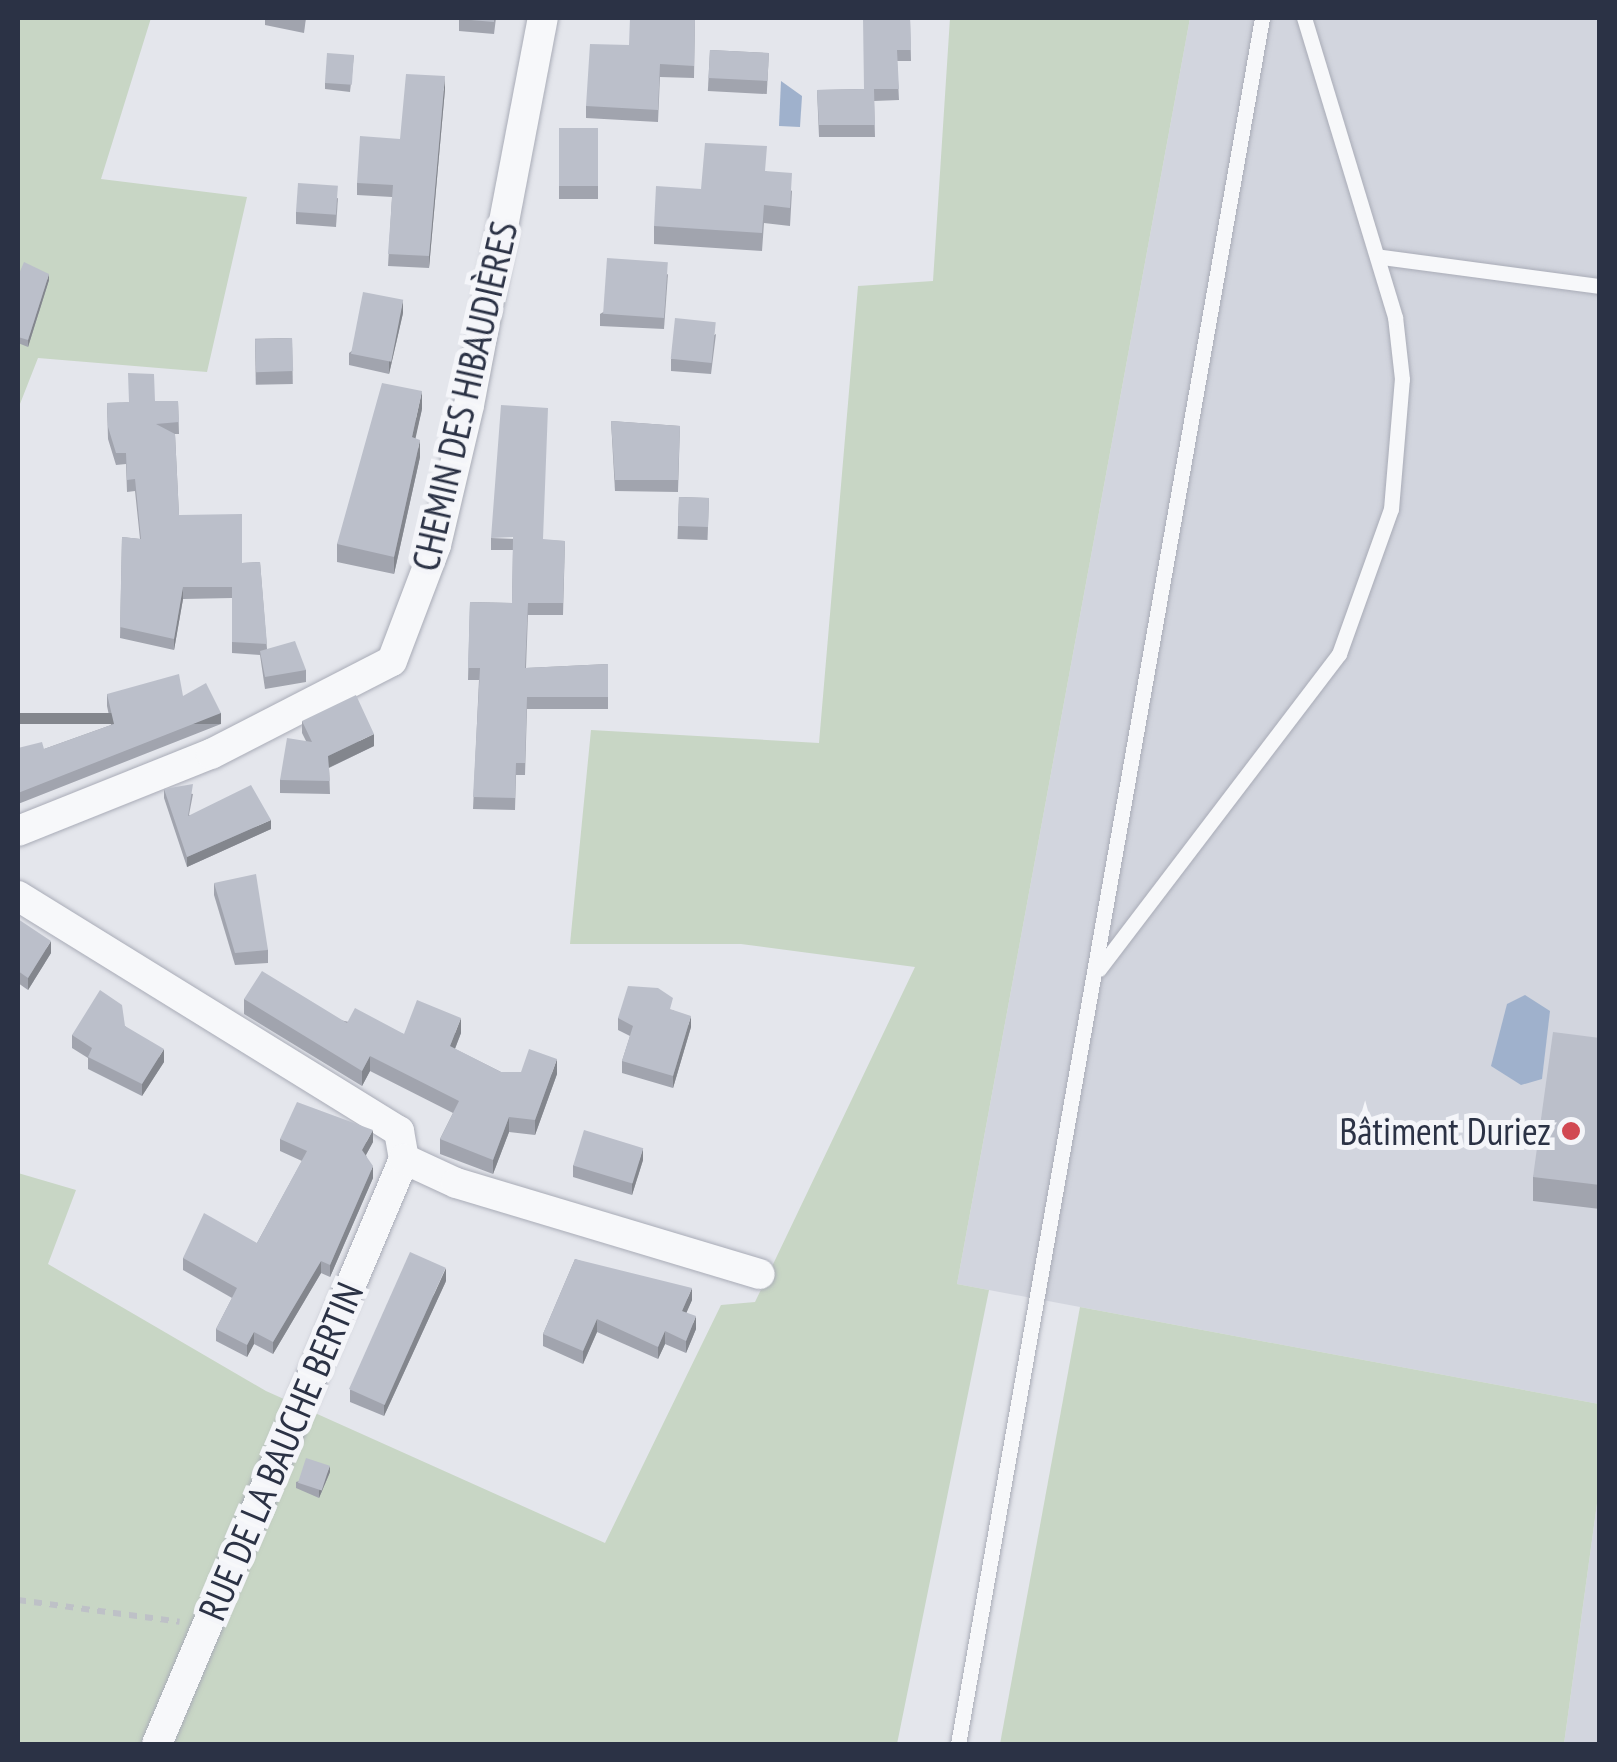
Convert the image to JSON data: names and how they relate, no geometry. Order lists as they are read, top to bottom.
{
  "streets": {
    "street": ["CHEMIN DES HIBAUDIÈRES", "RUE DE LA BAUCHE BERTIN"]
  },
  "places": ["Bâtiment Duriez"]
}
